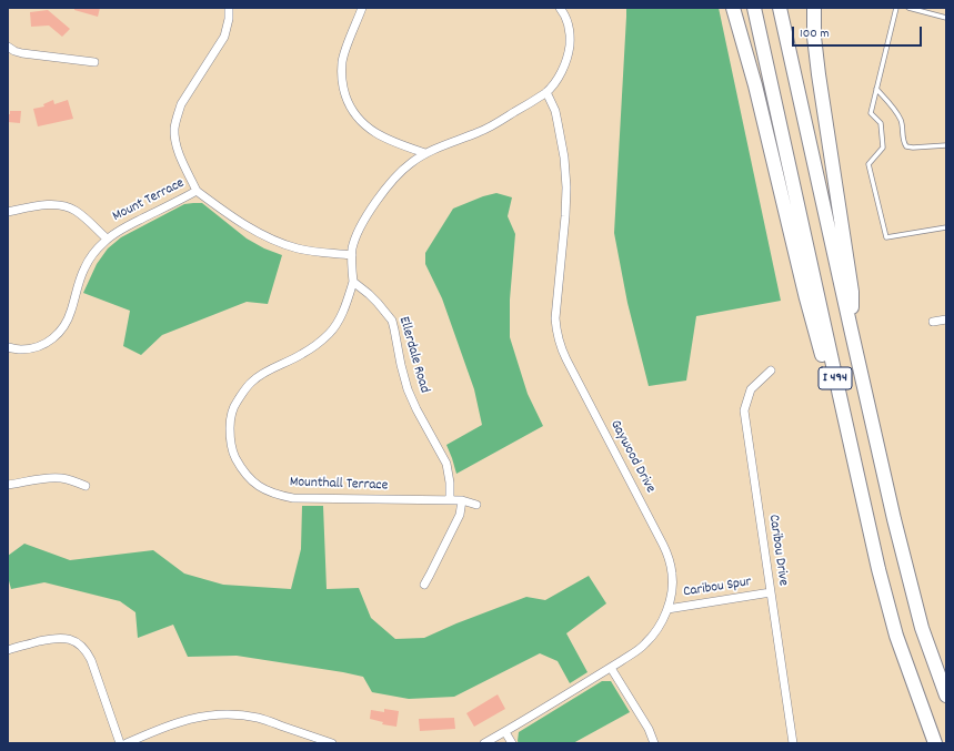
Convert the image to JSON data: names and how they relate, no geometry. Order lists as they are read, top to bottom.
{
  "streets": {
    "highway": ["I 494"],
    "street": [
      "Mount Terrace",
      "Ellerdale Road",
      "Gaywood Drive",
      "Mounthall Terrace",
      "Caribou Drive",
      "Caribou Spur"
    ]
  },
  "crossings": [
    ["Ellerdale Road", "Mounthall Terrace"],
    ["Gaywood Drive", "Caribou Spur"],
    ["Caribou Drive", "Caribou Spur"]
  ],
  "scale_bar": "100 m"
}
